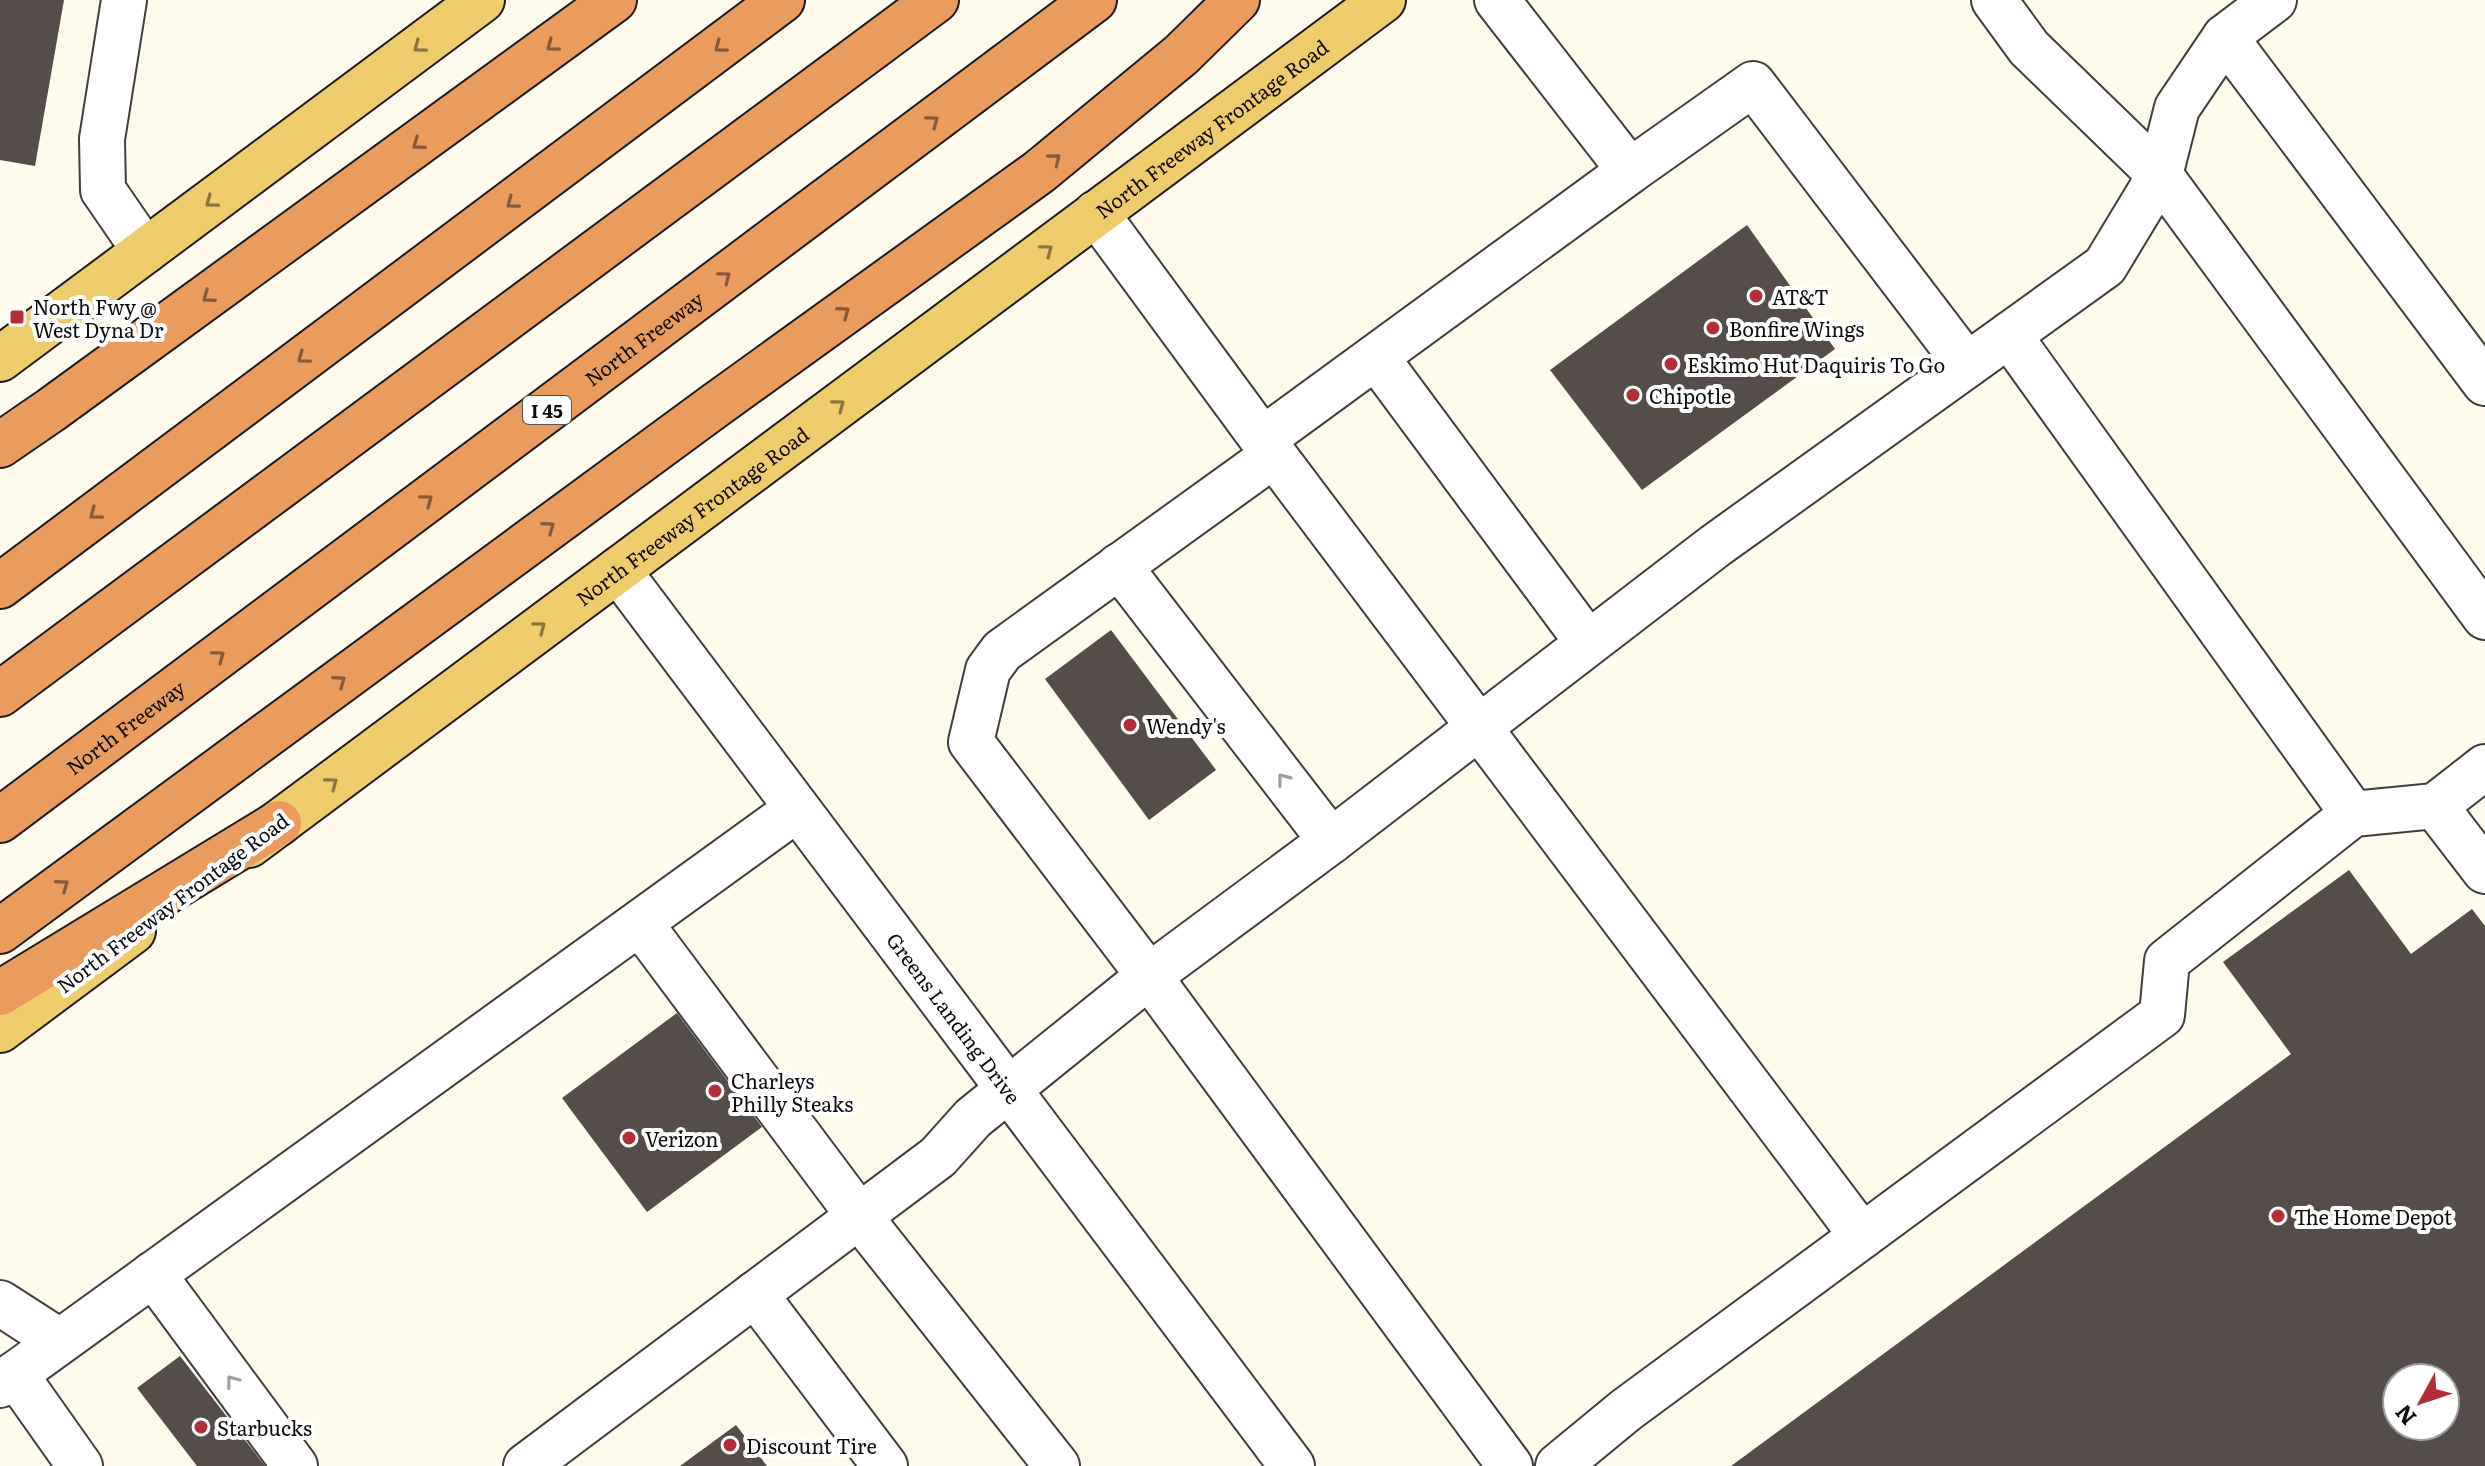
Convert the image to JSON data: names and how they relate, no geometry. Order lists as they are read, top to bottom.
{
  "streets": {
    "highway": ["North Freeway", "I 45"],
    "main road": ["North Freeway Frontage Road"],
    "street": ["Greens Landing Drive"]
  },
  "crossings": [
    ["North Freeway Frontage Road", "Greens Landing Drive"]
  ],
  "one_way": ["North Freeway Frontage Road"],
  "places": {
    "other": [
      "AT&T",
      "Bonfire Wings",
      "Eskimo Hut Daquiris To Go",
      "Chipotle",
      "Wendy's",
      "Charleys Philly Steaks",
      "Verizon",
      "The Home Depot",
      "Starbucks",
      "Discount Tire"
    ],
    "transit": ["North Fwy @ West Dyna Dr"]
  },
  "north": "bottom left"
}
